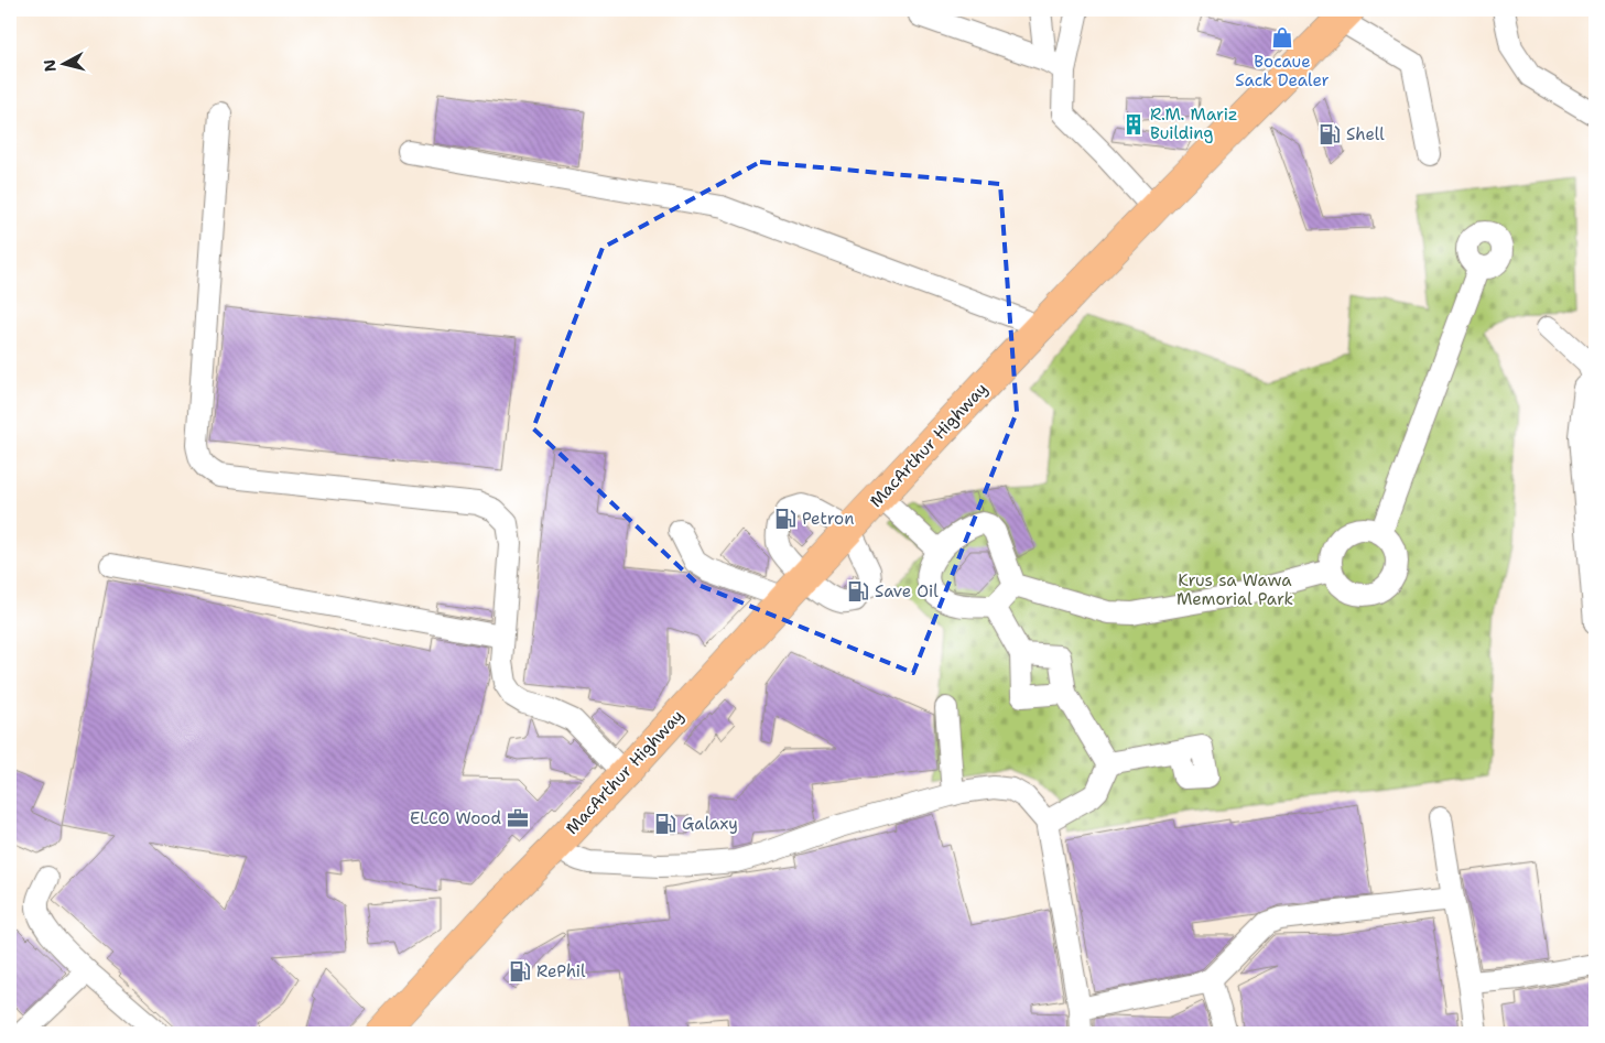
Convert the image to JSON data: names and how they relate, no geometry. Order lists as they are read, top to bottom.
{
  "streets": {
    "highway": ["MacArthur Highway"]
  },
  "parks": ["Krus sa Wawa Memorial Park"],
  "places": {
    "shop": ["Bocaue Sack Dealer"],
    "building": ["R.M. Mariz Building"],
    "fuel station": [
      "Shell",
      "Petron",
      "Save Oil",
      "Galaxy",
      "RePhil"
    ],
    "office": ["ELCO Wood"]
  },
  "north": "left"
}
